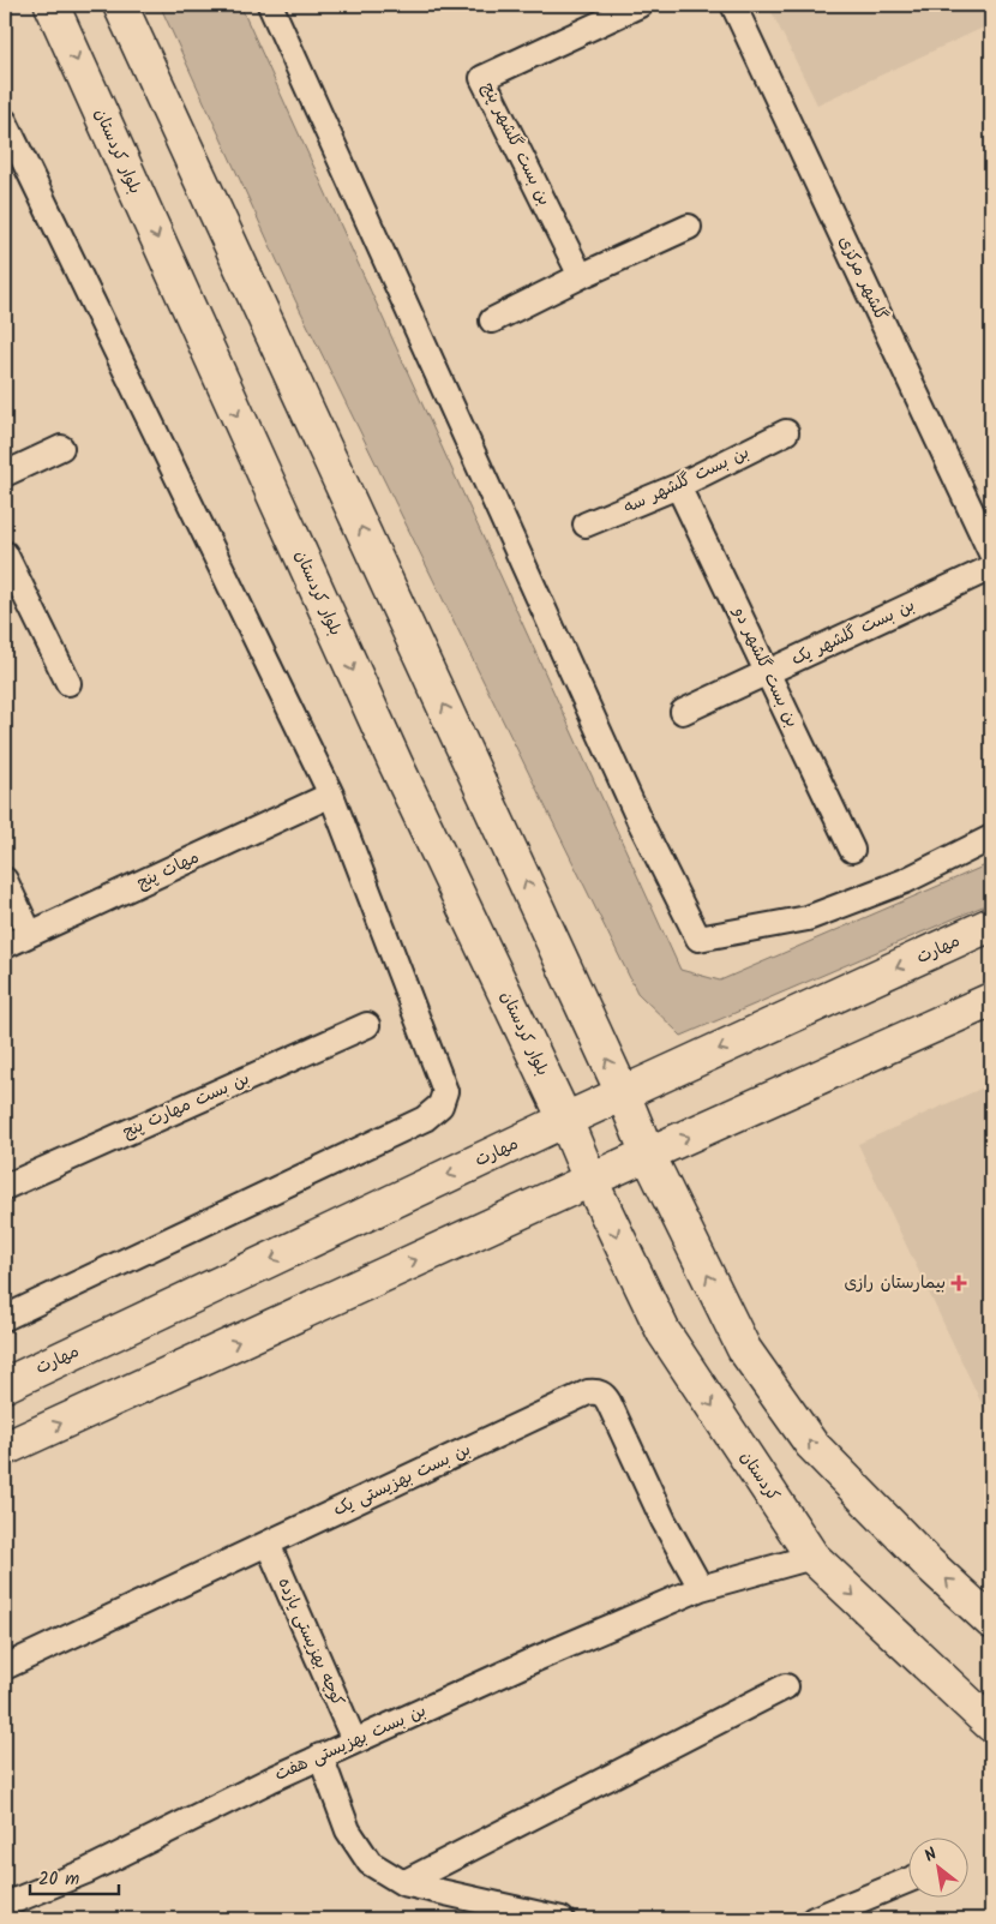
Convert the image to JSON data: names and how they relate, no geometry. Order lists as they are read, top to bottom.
{
  "streets": {
    "main road": ["بلوار کردستان", "مهارت", "کردستان"],
    "street": [
      "بن بست گلشهر پنج",
      "گلشهر مرکزی",
      "بن بست گلشهر سه",
      "بن بست گلشهر یک",
      "بن بست گلشهر دو",
      "مهات پنج",
      "بن بست مهارت پنج",
      "بن بست بهزیستی یک",
      "کوچه بهزیستی یازده",
      "بن بست بهزیستی هفت"
    ]
  },
  "crossings": [
    ["بلوار کردستان", "مهارت"],
    ["بلوار کردستان", "کردستان"],
    ["بن بست گلشهر سه", "بن بست گلشهر دو"],
    ["بن بست گلشهر یک", "بن بست گلشهر دو"],
    ["کردستان", "بن بست بهزیستی هفت"],
    ["بن بست بهزیستی یک", "کوچه بهزیستی یازده"],
    ["بن بست بهزیستی یک", "بن بست بهزیستی هفت"],
    ["کوچه بهزیستی یازده", "بن بست بهزیستی هفت"]
  ],
  "places": {
    "health": ["بیمارستان رازی"]
  },
  "scale_bar": "20 m",
  "north": "top left"
}
